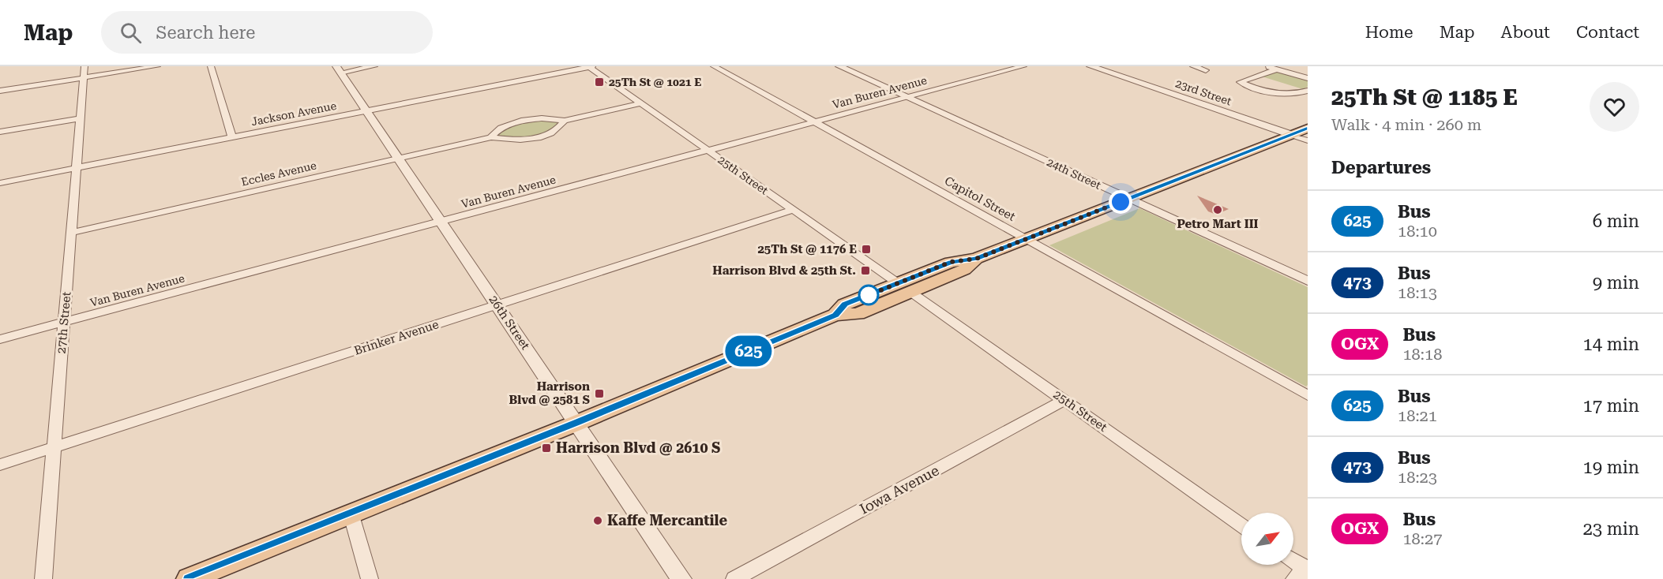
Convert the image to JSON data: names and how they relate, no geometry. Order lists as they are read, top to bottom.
{
  "streets": {
    "street": [
      "Van Buren Avenue",
      "23rd Street",
      "Jackson Avenue",
      "Eccles Avenue",
      "24th Street",
      "25th Street",
      "Capitol Street",
      "27th Street",
      "26th Street",
      "Brinker Avenue",
      "Iowa Avenue"
    ]
  },
  "crossings": [
    ["Van Buren Avenue", "24th Street"],
    ["Van Buren Avenue", "25th Street"],
    ["Van Buren Avenue", "Capitol Street"],
    ["Van Buren Avenue", "27th Street"],
    ["Van Buren Avenue", "26th Street"],
    ["Jackson Avenue", "25th Street"],
    ["Jackson Avenue", "27th Street"],
    ["Jackson Avenue", "26th Street"],
    ["Eccles Avenue", "25th Street"],
    ["Eccles Avenue", "27th Street"],
    ["Eccles Avenue", "26th Street"],
    ["25th Street", "Brinker Avenue"],
    ["25th Street", "Iowa Avenue"],
    ["27th Street", "Brinker Avenue"],
    ["26th Street", "Brinker Avenue"]
  ],
  "places": {
    "transit": [
      "25Th St @ 1021 E",
      "25Th St @ 1176 E",
      "Harrison Blvd & 25th St.",
      "Harrison Blvd @ 2581 S",
      "Harrison Blvd @ 2610 S"
    ],
    "other": ["Petro Mart III", "Kaffe Mercantile"]
  },
  "lines": ["bus line 625"],
  "north": "top right",
  "page": {
    "header": "Map",
    "search": "Search here",
    "nav": [
      "Home",
      "Map",
      "About",
      "Contact"
    ],
    "on_map": "625",
    "heading": [
      ["25Th St @ 1185 E", "Walk · 4 min · 260 m"],
      "Departures"
    ],
    "list": [
      {
        "mark": "625",
        "name": "Bus",
        "note": "18:10",
        "value": "6 min"
      },
      {
        "mark": "473",
        "name": "Bus",
        "note": "18:13",
        "value": "9 min"
      },
      {
        "mark": "OGX",
        "name": "Bus",
        "note": "18:18",
        "value": "14 min"
      },
      {
        "mark": "625",
        "name": "Bus",
        "note": "18:21",
        "value": "17 min"
      },
      {
        "mark": "473",
        "name": "Bus",
        "note": "18:23",
        "value": "19 min"
      },
      {
        "mark": "OGX",
        "name": "Bus",
        "note": "18:27",
        "value": "23 min"
      }
    ]
  }
}
